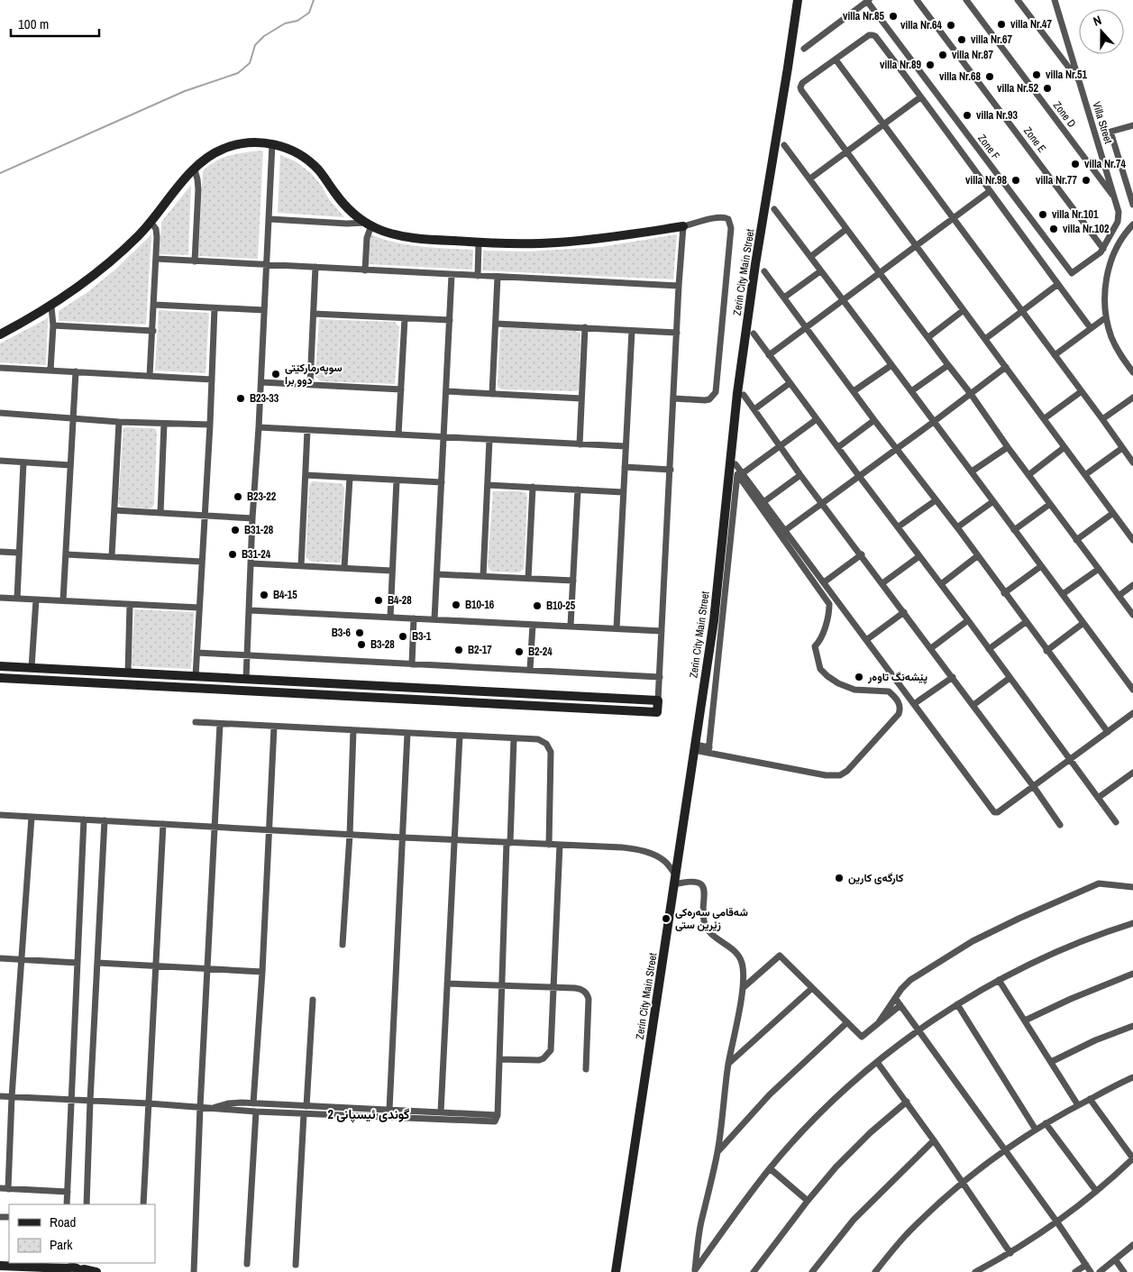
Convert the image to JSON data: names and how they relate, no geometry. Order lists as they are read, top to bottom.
{
  "streets": {
    "street": [
      "Zone D",
      "Villa Street",
      "Zone E",
      "Zone F",
      "Zerin City Main Street"
    ]
  },
  "crossings": [
    ["Zone D", "Villa Street"],
    ["Zone E", "Zone F"]
  ],
  "districts": ["گوندی ئیسپانی 2"],
  "places": [
    "villa Nr.85",
    "villa Nr.47",
    "villa Nr.64",
    "villa Nr.67",
    "villa Nr.87",
    "villa Nr.89",
    "villa Nr.51",
    "villa Nr.68",
    "villa Nr.52",
    "villa Nr.93",
    "villa Nr.74",
    "villa Nr.98",
    "villa Nr.77",
    "villa Nr.101",
    "villa Nr.102",
    "سوپەرمارکێتی دوو برا",
    "B23-33",
    "B23-22",
    "B31-28",
    "B31-24",
    "B4-15",
    "B4-28",
    "B10-16",
    "B10-25",
    "B3-6",
    "B3-1",
    "B3-28",
    "B2-17",
    "B2-24",
    "پێشەنگ تاوەر",
    "کارگەی کارین",
    "شەقامی سەرەکی زێرین ستی"
  ],
  "legend": ["Road", "Park"],
  "scale_bar": "100 m",
  "north": "top"
}
